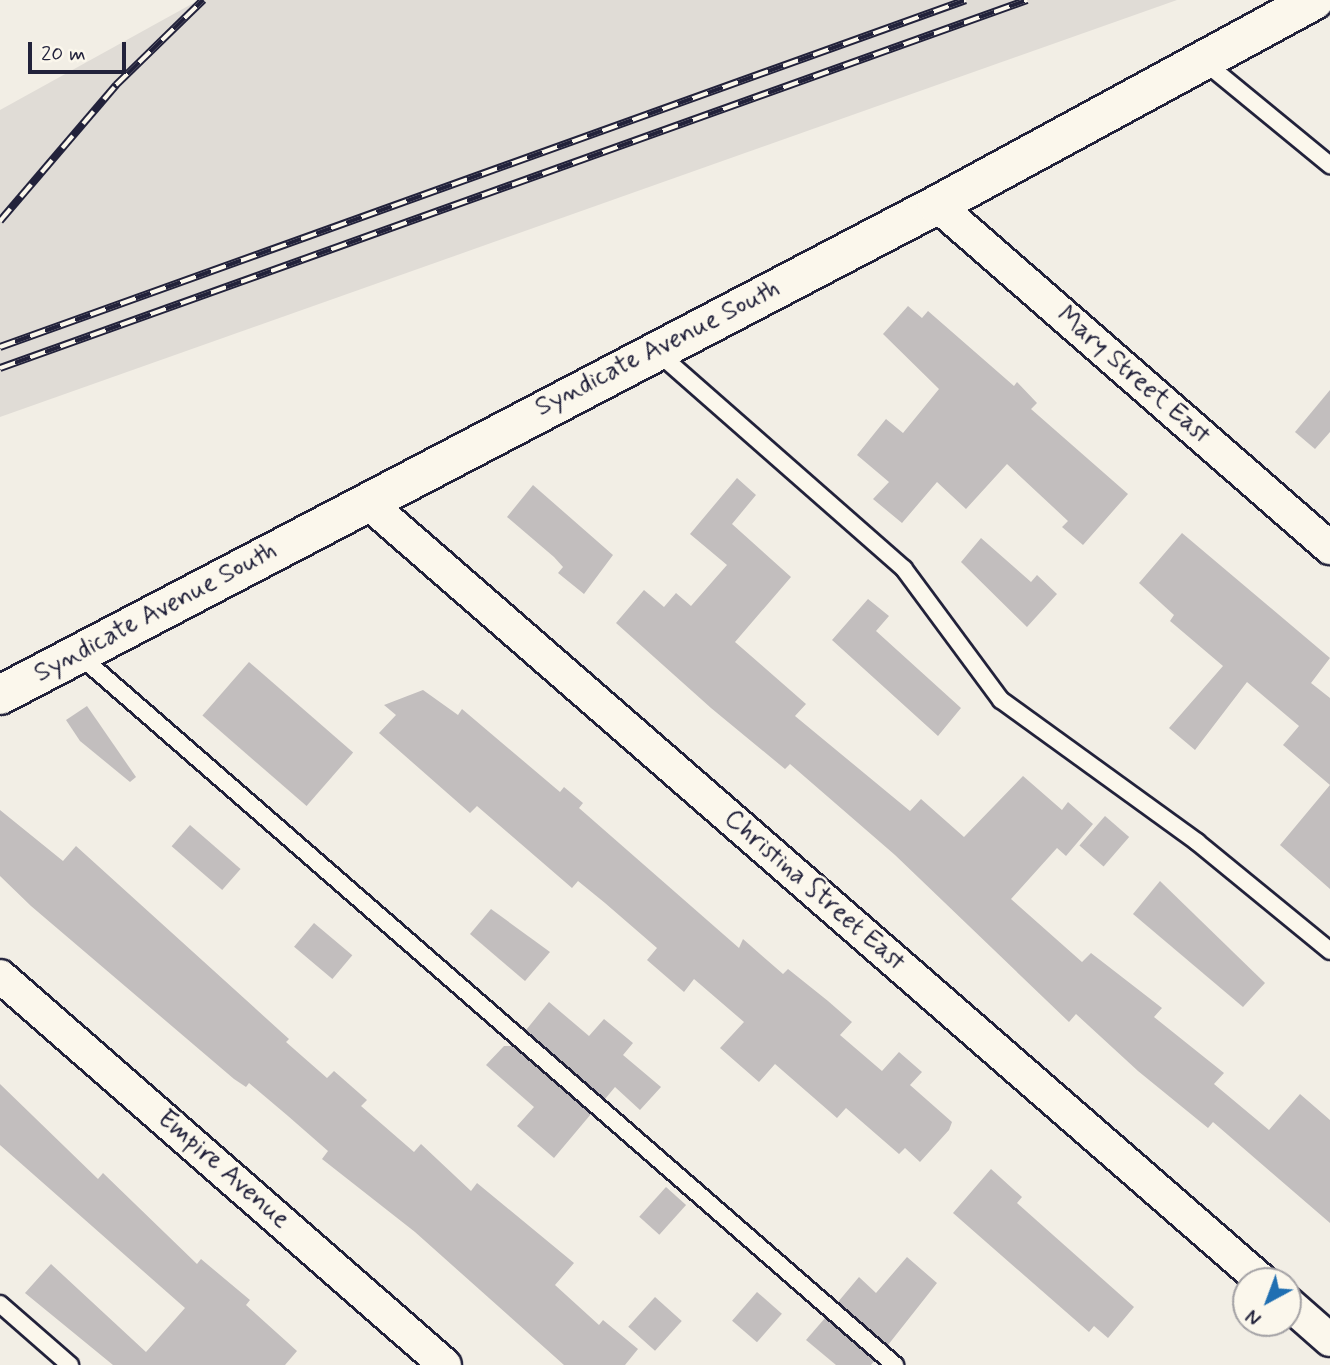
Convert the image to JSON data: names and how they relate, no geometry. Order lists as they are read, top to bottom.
{
  "streets": {
    "street": [
      "Syndicate Avenue South",
      "Mary Street East",
      "Christina Street East",
      "Empire Avenue"
    ]
  },
  "crossings": [
    ["Syndicate Avenue South", "Mary Street East"],
    ["Syndicate Avenue South", "Christina Street East"]
  ],
  "scale_bar": "20 m",
  "north": "bottom left"
}
